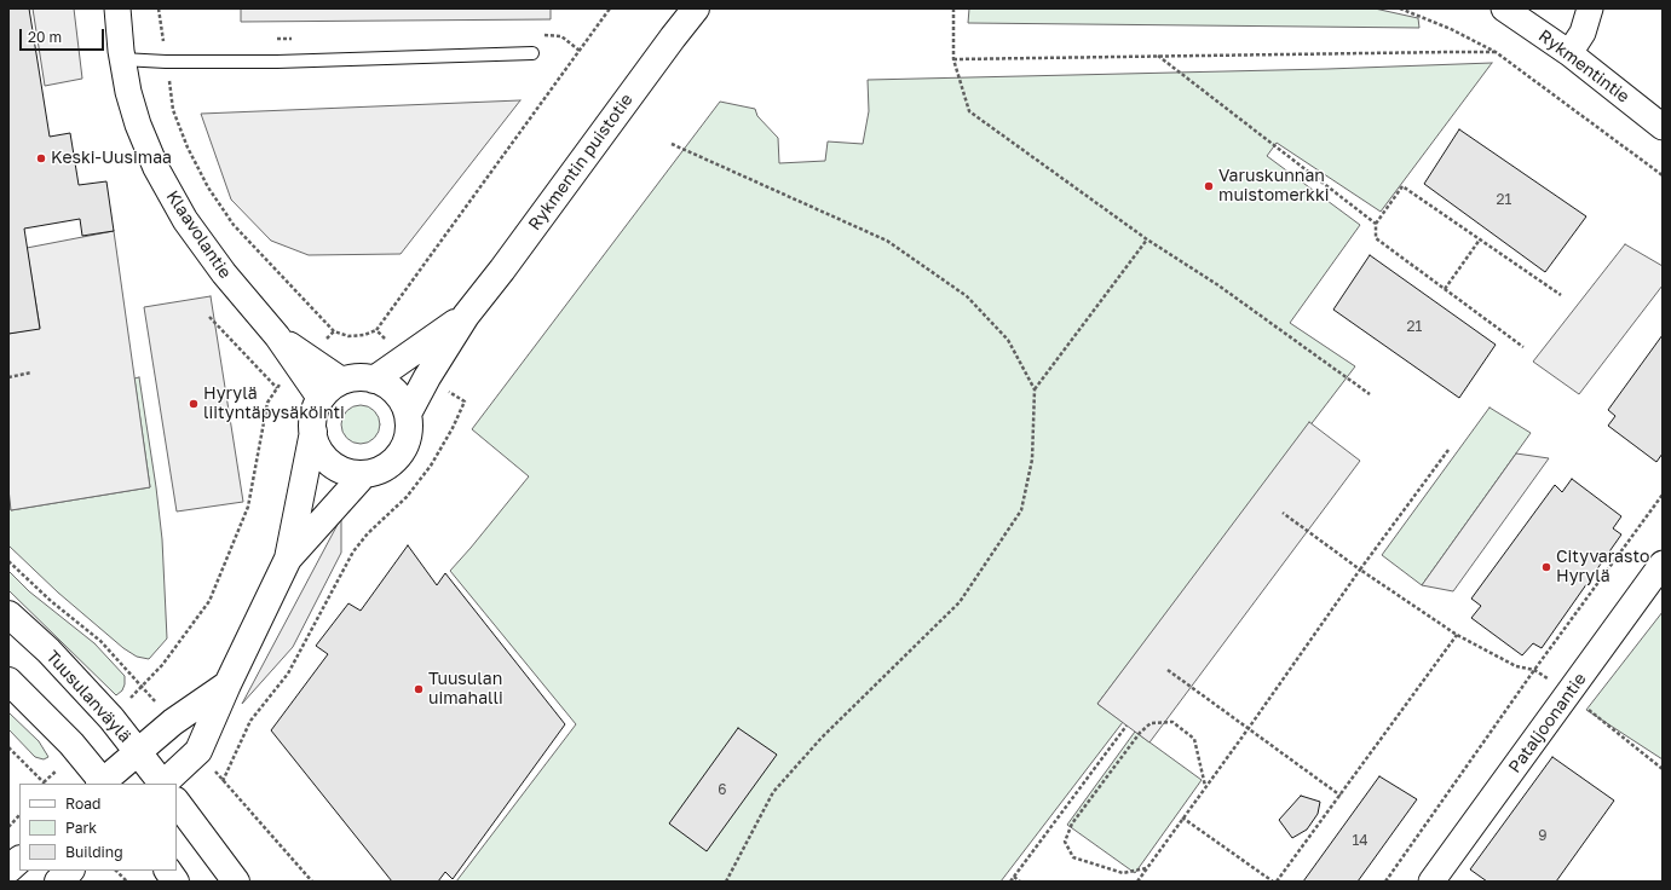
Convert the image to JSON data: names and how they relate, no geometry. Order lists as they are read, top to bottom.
{
  "streets": {
    "street": [
      "Rykmentintie",
      "Rykmentin puistotie",
      "Klaavolantie",
      "Tuusulanväylä",
      "Pataljoonantie"
    ]
  },
  "crossings": [
    ["Rykmentin puistotie", "Klaavolantie"]
  ],
  "places": [
    "Keski-Uusimaa",
    "Varuskunnan muistomerkki",
    "Hyrylä liityntäpysäköinti",
    "Cityvarasto Hyrylä",
    "Tuusulan uimahalli"
  ],
  "house_numbers": [
    "21",
    "21",
    "6",
    "9",
    "14"
  ],
  "legend": ["Road", "Park", "Building"],
  "scale_bar": "20 m"
}
